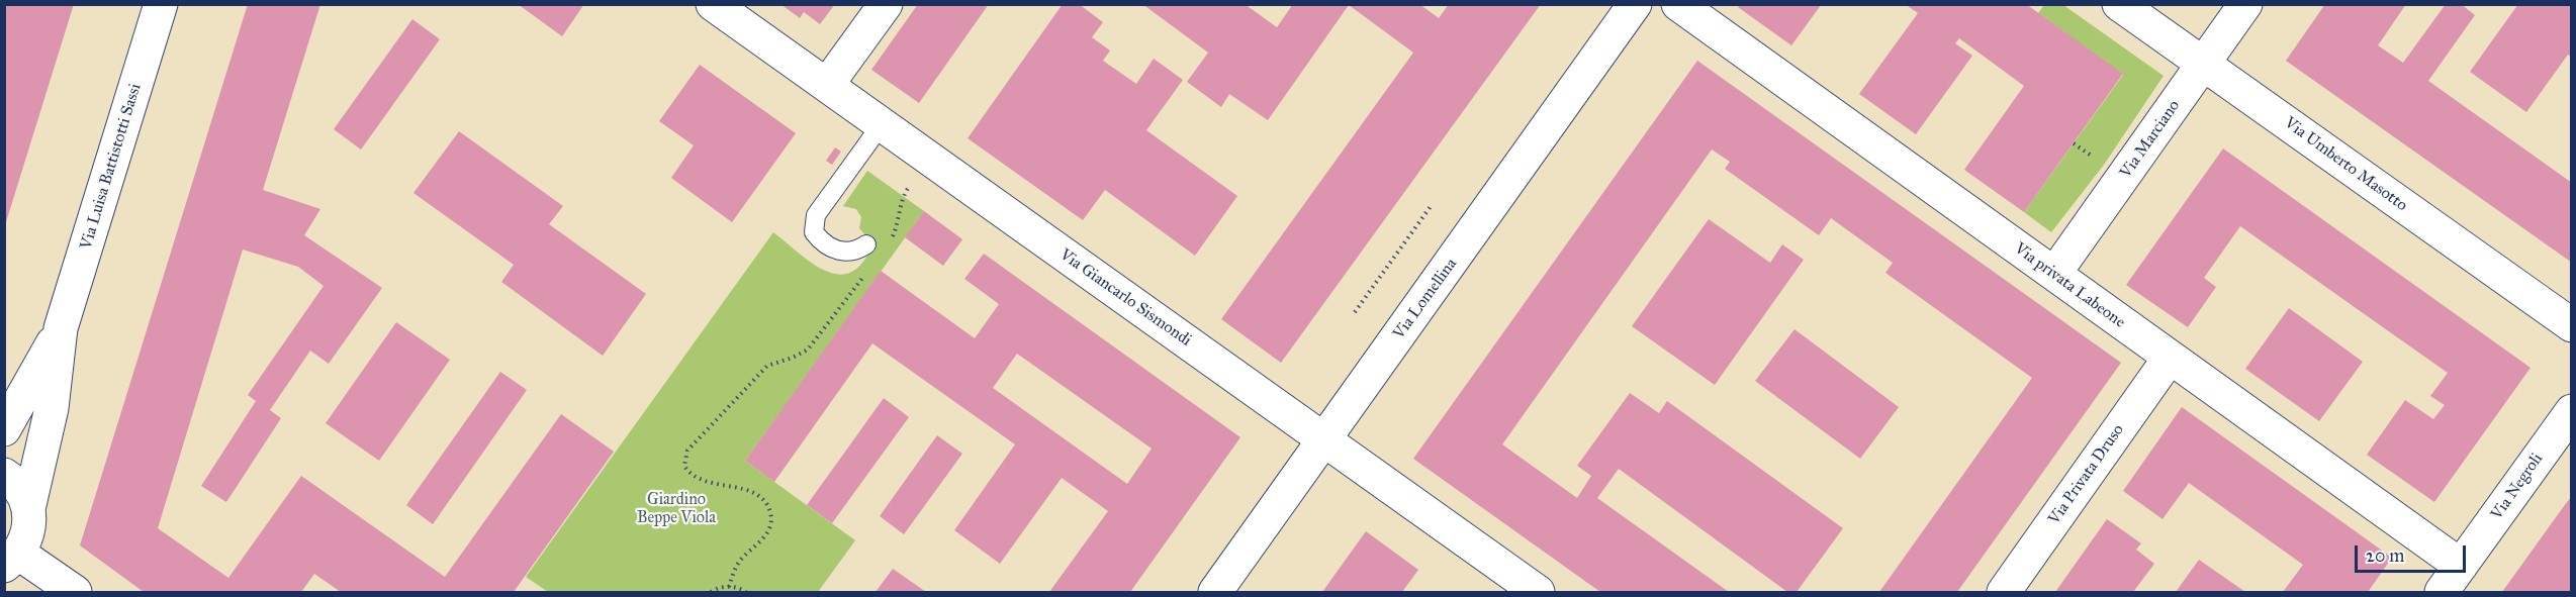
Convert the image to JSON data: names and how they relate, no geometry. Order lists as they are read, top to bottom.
{
  "streets": {
    "street": [
      "Via Marciano",
      "Via Umberto Masotto",
      "Via Luisa Battistotti Sassi",
      "Via privata Labeone",
      "Via Giancarlo Sismondi",
      "Via Lomellina",
      "Via Privata Druso",
      "Via Negroli"
    ]
  },
  "crossings": [
    ["Via Marciano", "Via Umberto Masotto"],
    ["Via Marciano", "Via privata Labeone"],
    ["Via privata Labeone", "Via Privata Druso"],
    ["Via privata Labeone", "Via Negroli"],
    ["Via Giancarlo Sismondi", "Via Lomellina"]
  ],
  "parks": ["Giardino Beppe Viola"],
  "scale_bar": "20 m"
}
